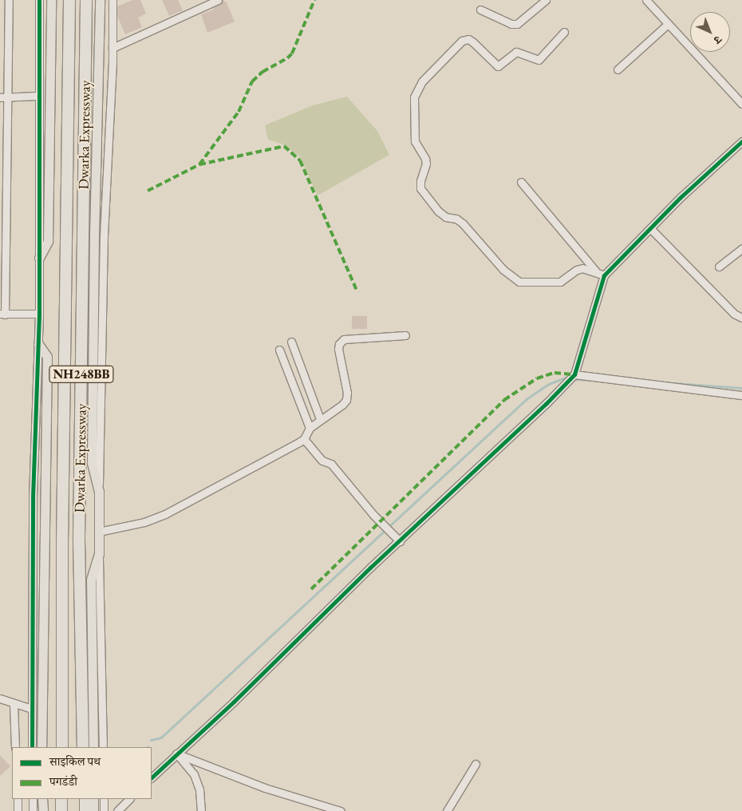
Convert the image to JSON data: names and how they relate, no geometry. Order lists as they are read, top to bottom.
{
  "streets": {
    "highway": ["Dwarka Expressway", "NH248BB"]
  },
  "legend": ["साइकिल पथ", "पगडंडी"],
  "north": "bottom right"
}
